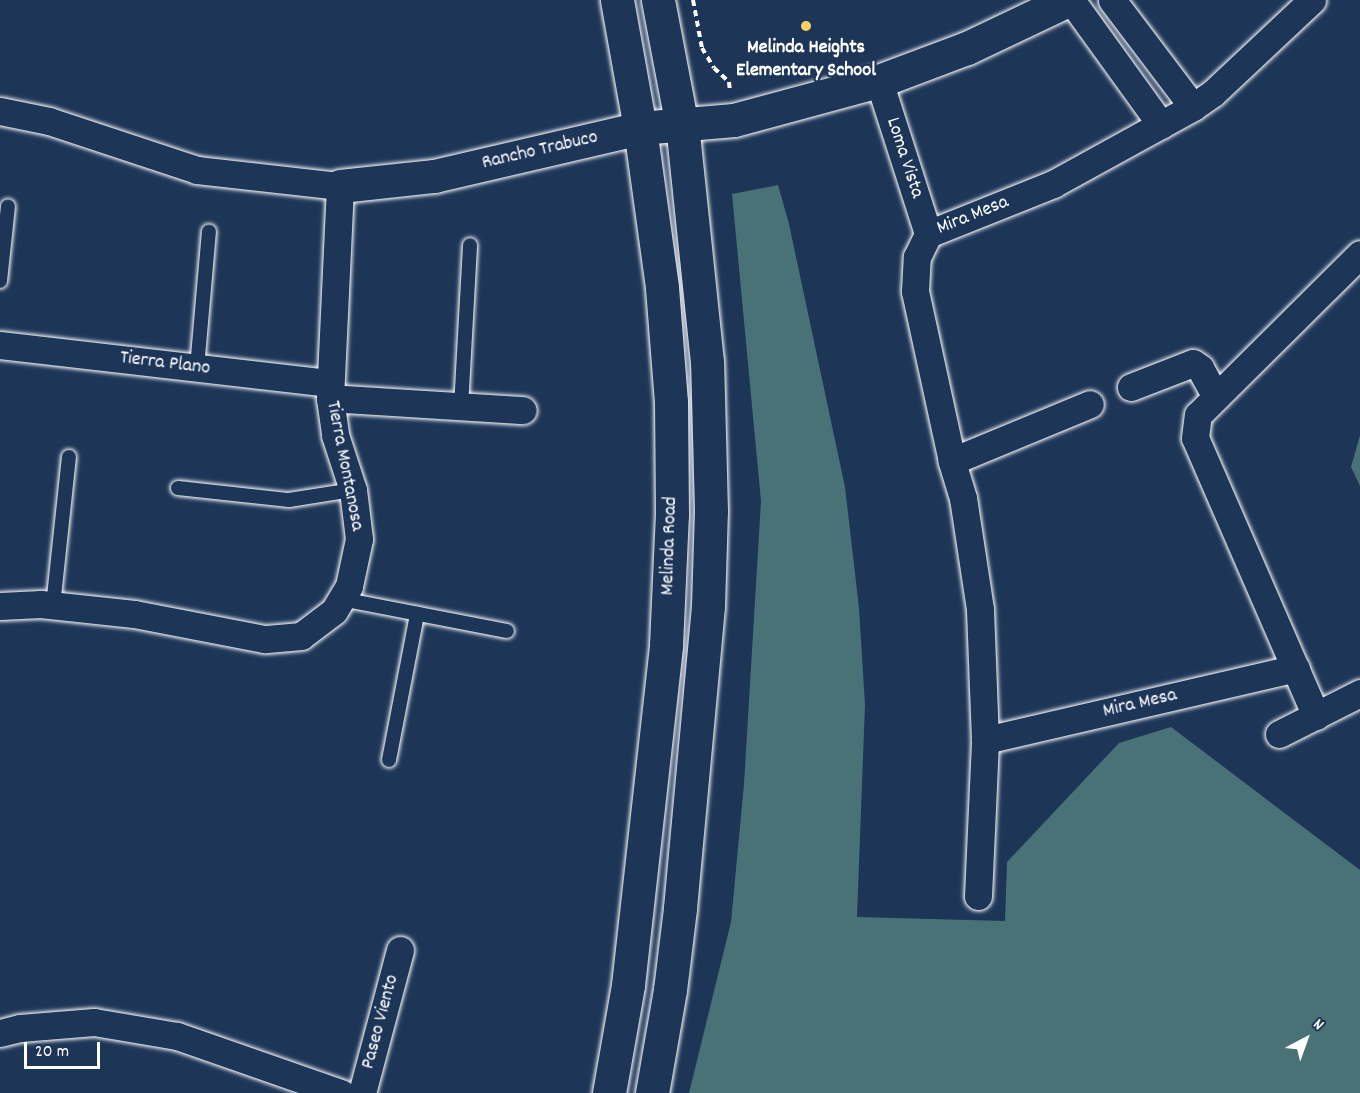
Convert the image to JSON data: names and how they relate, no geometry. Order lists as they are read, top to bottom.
{
  "streets": {
    "main road": ["Rancho Trabuco", "Melinda Road"],
    "street": [
      "Loma Vista",
      "Mira Mesa",
      "Tierra Plano",
      "Tierra Montanosa",
      "Paseo Viento"
    ]
  },
  "crossings": [
    ["Rancho Trabuco", "Loma Vista"],
    ["Rancho Trabuco", "Tierra Montanosa"],
    ["Rancho Trabuco", "Melinda Road"],
    ["Loma Vista", "Mira Mesa"],
    ["Tierra Plano", "Tierra Montanosa"]
  ],
  "places": ["Melinda Heights Elementary School"],
  "scale_bar": "20 m",
  "north": "top right"
}
